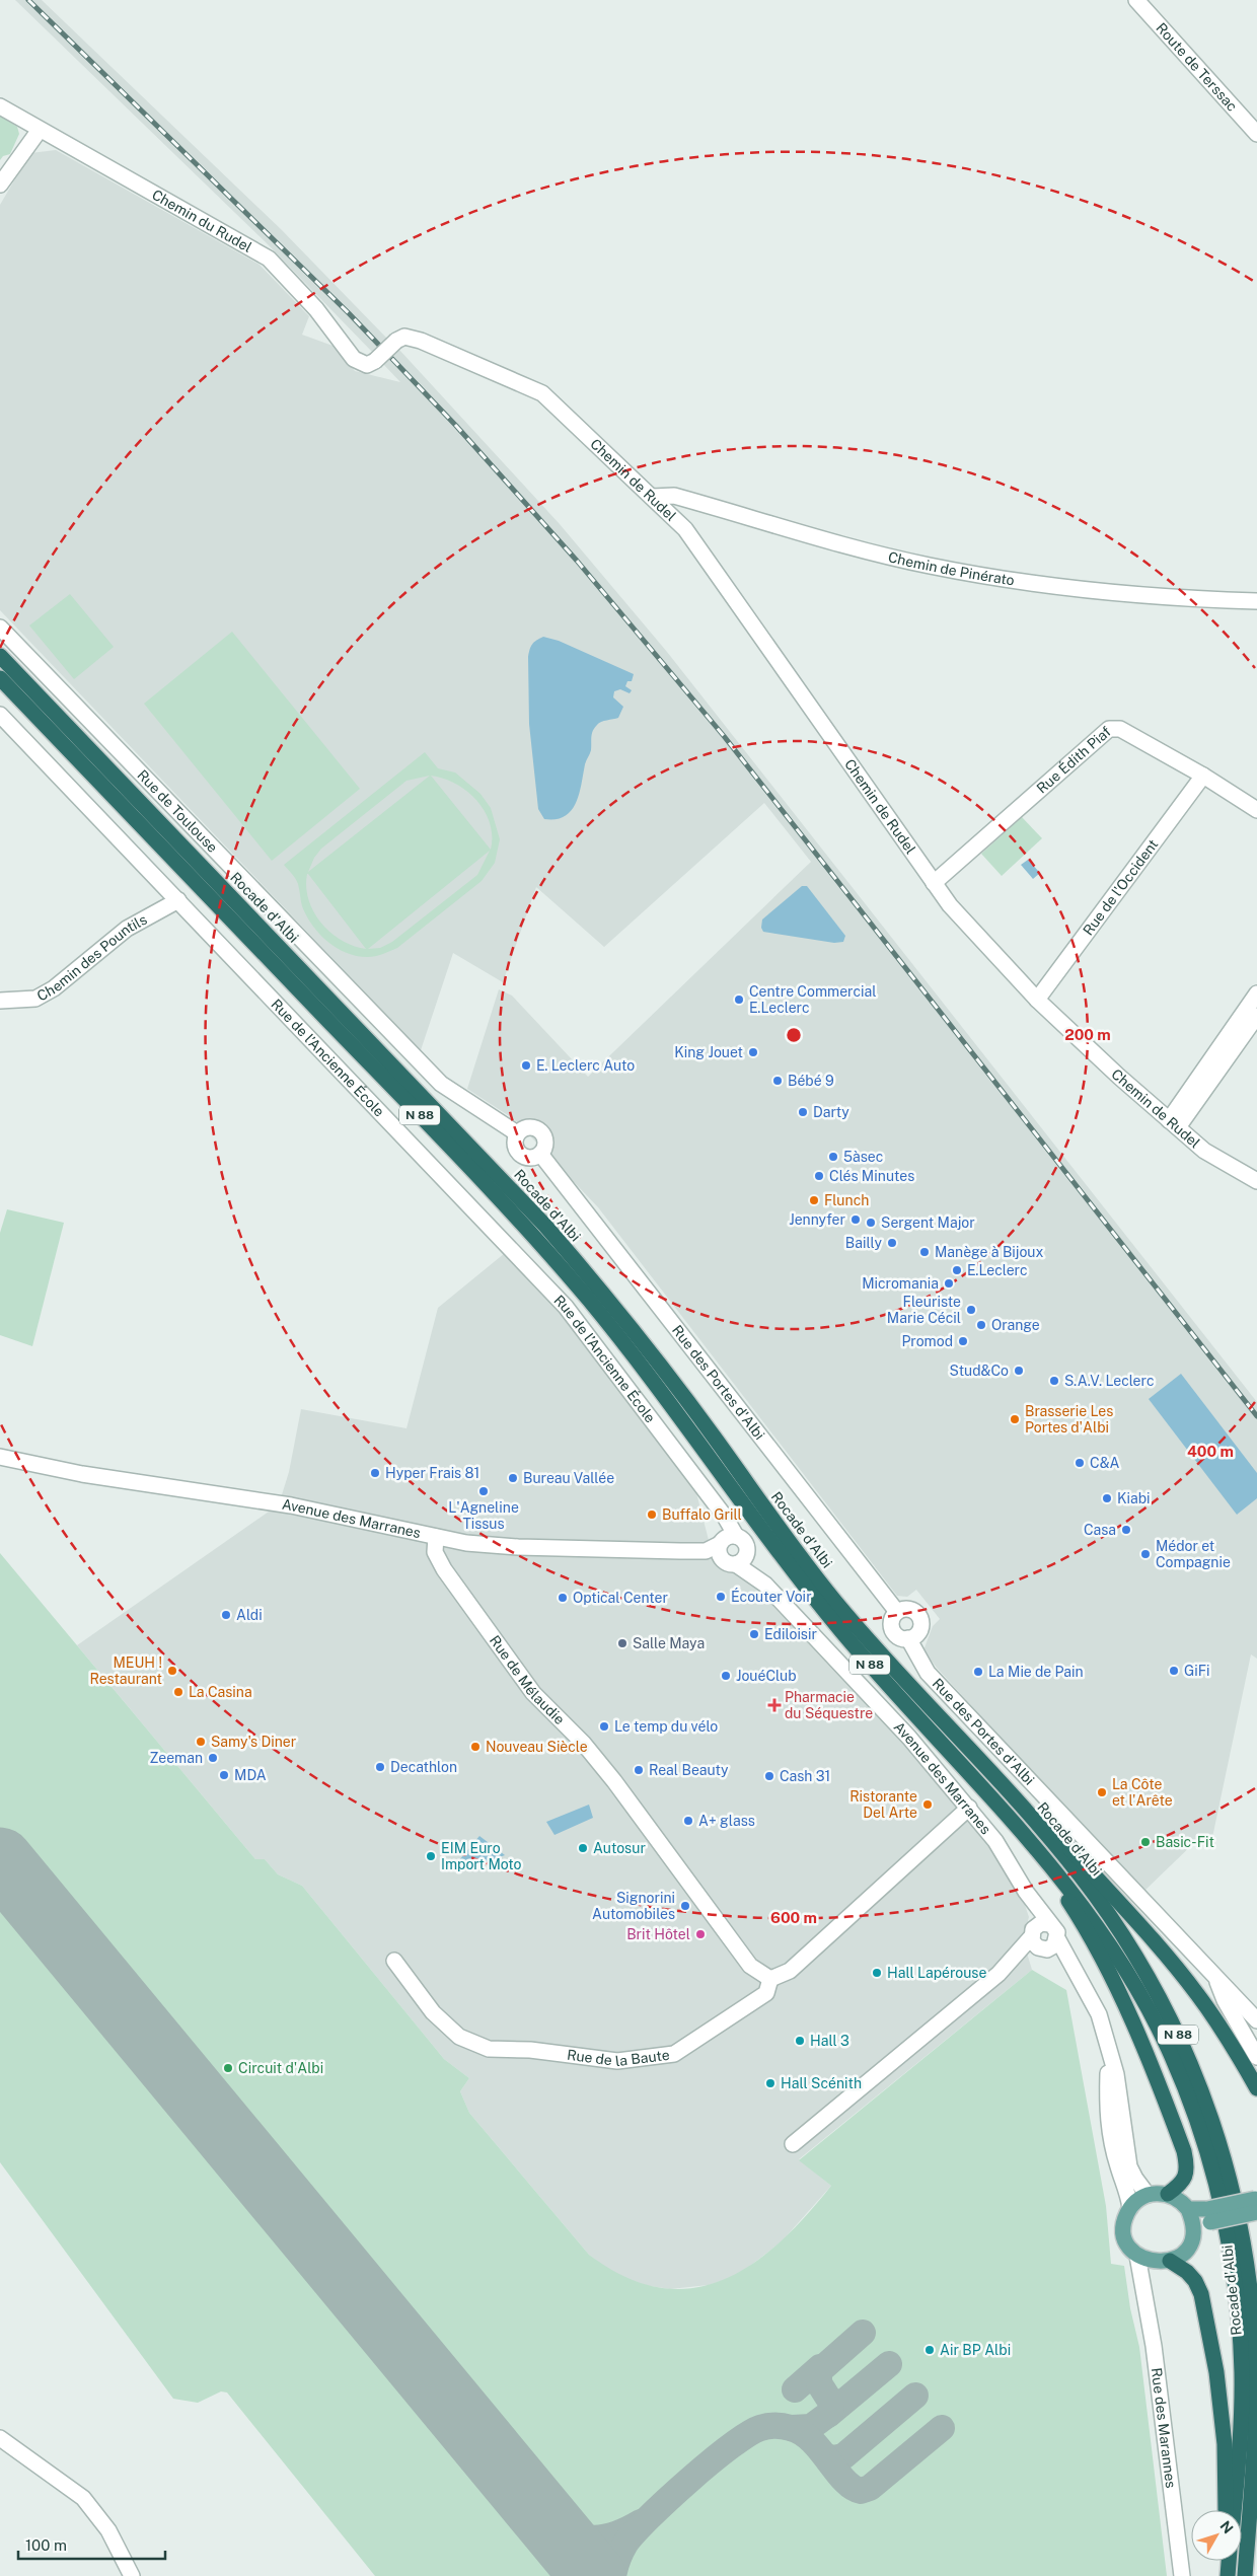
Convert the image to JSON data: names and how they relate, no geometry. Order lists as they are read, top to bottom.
{
  "streets": {
    "highway": ["Rocade d'Albi", "N 88"],
    "street": [
      "Route de Terssac",
      "Chemin du Rudel",
      "Chemin de Rudel",
      "Chemin de Pinérato",
      "Rue Édith Piaf",
      "Rue de Toulouse",
      "Rue de l'Occident",
      "Chemin des Pountils",
      "Rue de l’Ancienne École",
      "Rue des Portes d'Albi",
      "Avenue des Marranes",
      "Rue de Mélaudie",
      "Rue de la Baute",
      "Rue des Marannes"
    ]
  },
  "crossings": [
    ["Chemin du Rudel", "Chemin de Rudel"],
    ["Chemin de Rudel", "Chemin de Pinérato"],
    ["Chemin de Rudel", "Rue Édith Piaf"],
    ["Chemin de Rudel", "Rue de l'Occident"],
    ["Rue Édith Piaf", "Rue de l'Occident"],
    ["Rue de Toulouse", "Rue des Portes d'Albi"],
    ["Chemin des Pountils", "Rue de l’Ancienne École"],
    ["Rue de l’Ancienne École", "Avenue des Marranes"],
    ["Avenue des Marranes", "Rue de Mélaudie"],
    ["Avenue des Marranes", "Rue des Marannes"],
    ["Rue de Mélaudie", "Rue de la Baute"]
  ],
  "places": {
    "other": [
      "Centre Commercial E.Leclerc",
      "King Jouet",
      "E. Leclerc Auto",
      "Bébé 9",
      "Darty",
      "5àsec",
      "Clés Minutes",
      "Flunch",
      "Jennyfer",
      "Sergent Major",
      "Bailly",
      "Manège à Bijoux",
      "E.Leclerc",
      "Micromania",
      "Fleuriste Marie Cécil",
      "Orange",
      "Promod",
      "Stud&Co",
      "S.A.V. Leclerc",
      "Brasserie Les Portes d'Albi",
      "C&A",
      "Hyper Frais 81",
      "Bureau Vallée",
      "L'Agneline Tissus",
      "Kiabi",
      "Buffalo Grill",
      "Casa",
      "Médor et Compagnie",
      "Écouter Voir",
      "Optical Center",
      "Aldi",
      "Ediloisir",
      "Salle Maya",
      "MEUH ! Restaurant",
      "GiFi",
      "La Mie de Pain",
      "JouéClub",
      "La Casina",
      "Le temp du vélo",
      "Samy's Diner",
      "Nouveau Siècle",
      "Zeeman",
      "Decathlon",
      "Real Beauty",
      "MDA",
      "Cash 31",
      "La Côte et l'Arête",
      "Ristorante Del Arte",
      "A+ glass",
      "Basic-Fit",
      "Autosur",
      "EIM Euro Import Moto",
      "Signorini Automobiles",
      "Brit Hôtel",
      "Hall Lapérouse",
      "Hall 3",
      "Circuit d'Albi",
      "Hall Scénith",
      "Air BP Albi"
    ],
    "health": ["Pharmacie du Séquestre"]
  },
  "scale_bar": "100 m",
  "north": "top right",
  "rings": ["200 m", "400 m", "600 m"]
}
